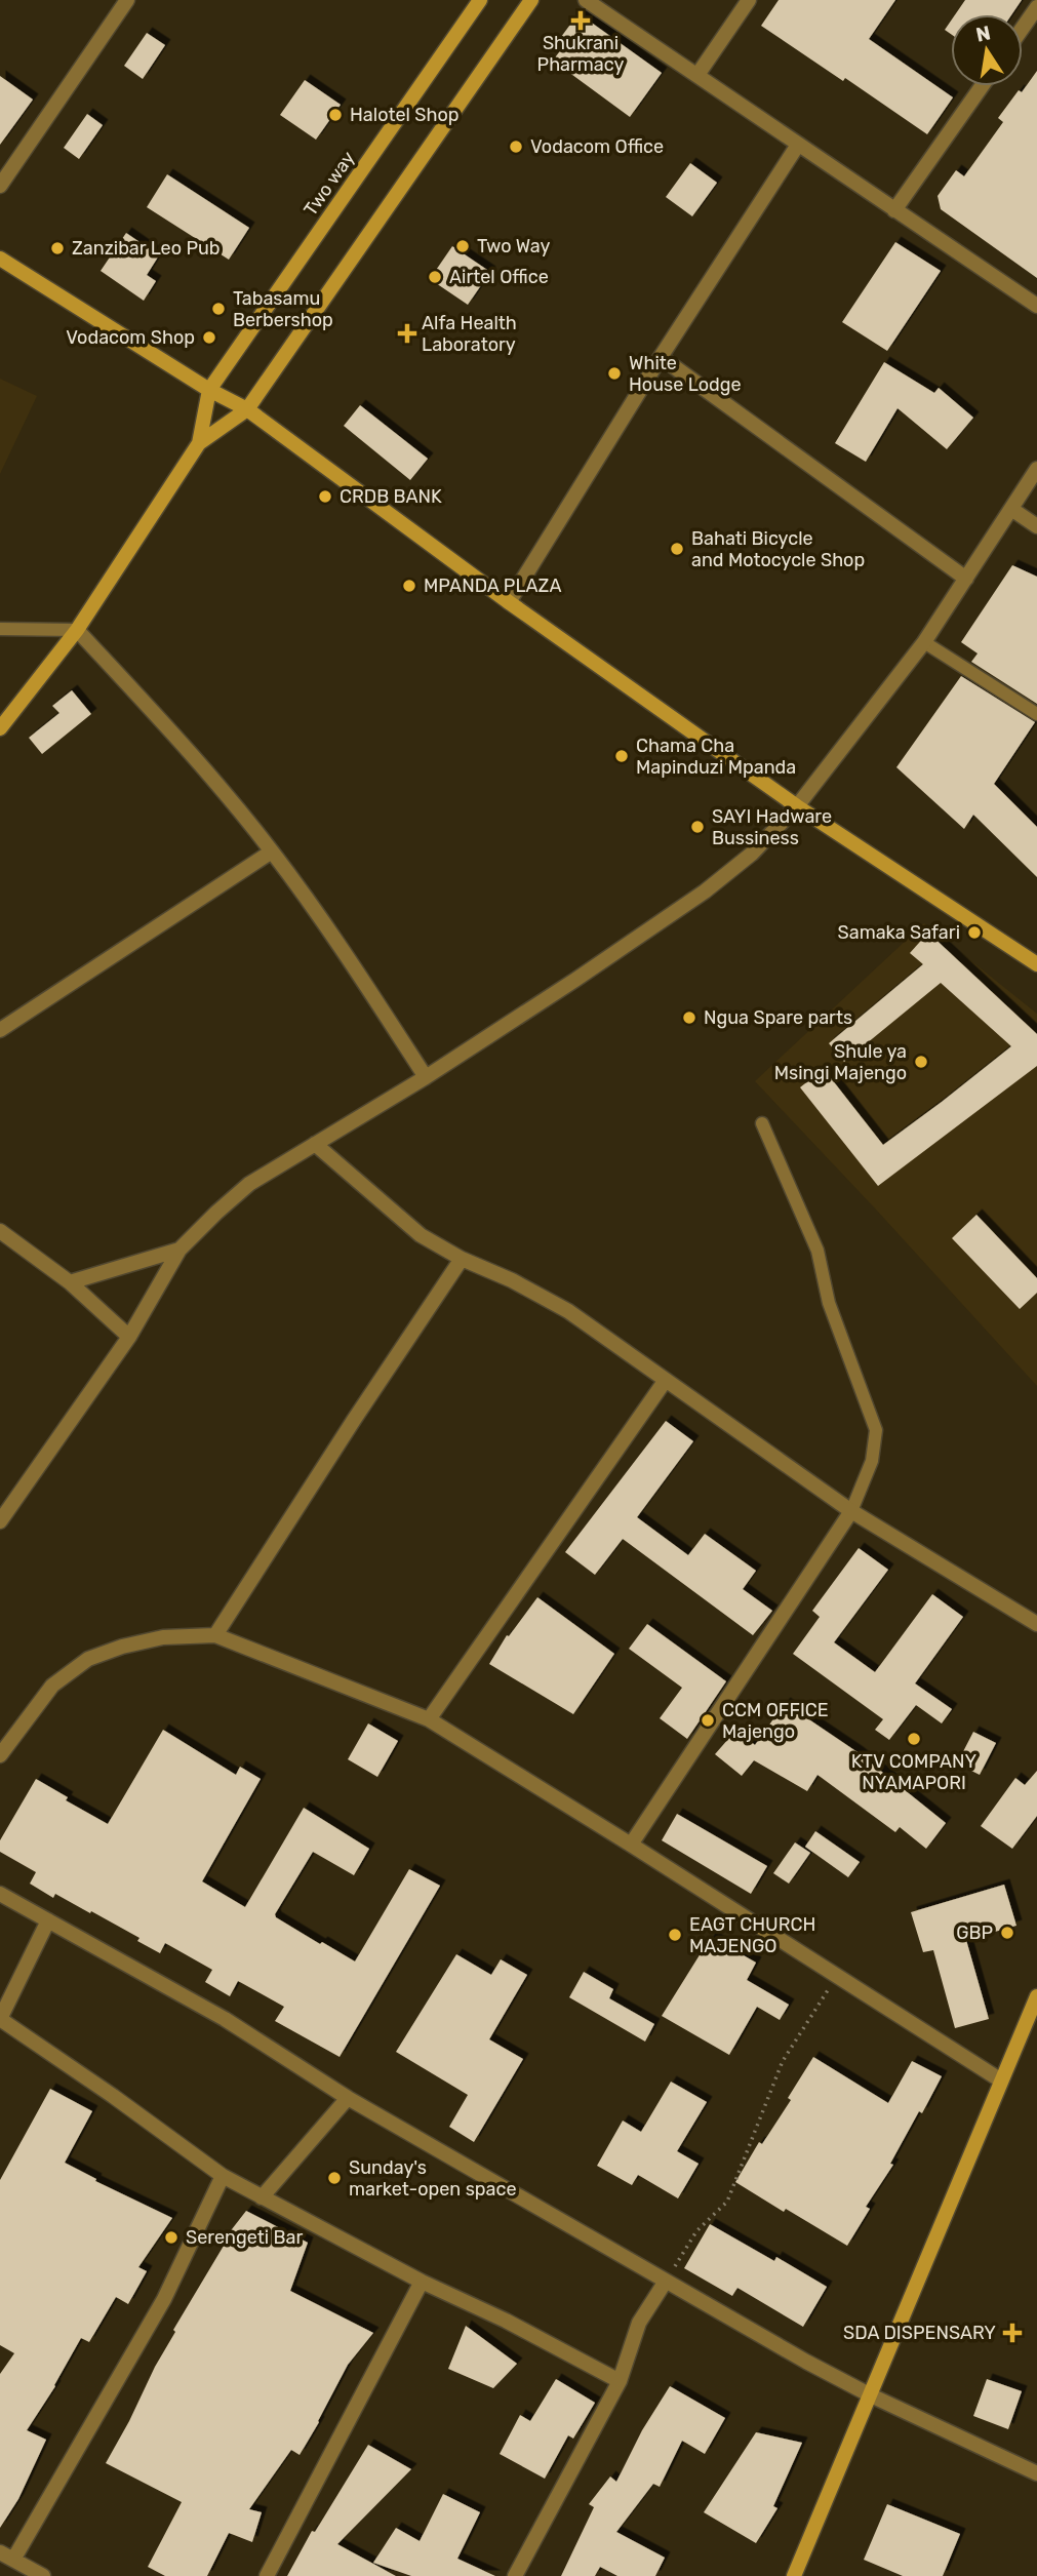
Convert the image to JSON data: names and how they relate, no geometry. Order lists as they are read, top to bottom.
{
  "streets": {
    "street": ["Two way"]
  },
  "places": {
    "health": ["Shukrani Pharmacy", "Alfa Health Laboratory", "SDA DISPENSARY"],
    "other": [
      "Halotel Shop",
      "Vodacom Office",
      "Two Way",
      "Zanzibar Leo Pub",
      "Airtel Office",
      "Tabasamu Berbershop",
      "Vodacom Shop",
      "White House Lodge",
      "CRDB BANK",
      "Bahati Bicycle and Motocycle Shop",
      "MPANDA PLAZA",
      "Chama Cha Mapinduzi Mpanda",
      "SAYI Hadware Bussiness",
      "Samaka Safari",
      "Ngua Spare parts",
      "Shule ya Msingi Majengo",
      "CCM OFFICE Majengo",
      "KTV COMPANY NYAMAPORI",
      "GBP",
      "EAGT CHURCH MAJENGO",
      "Sunday's market-open space",
      "Serengeti Bar"
    ]
  },
  "north": "top"
}
